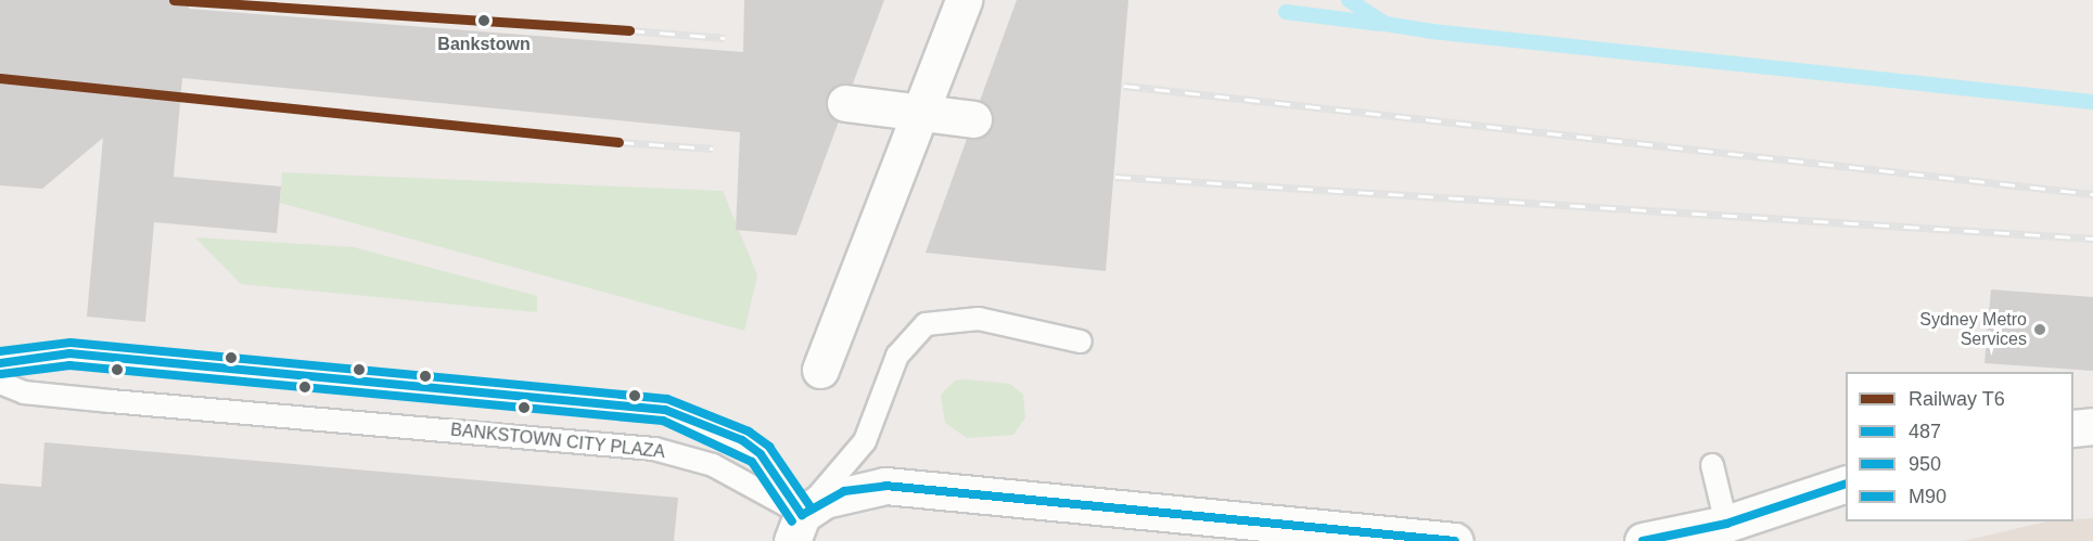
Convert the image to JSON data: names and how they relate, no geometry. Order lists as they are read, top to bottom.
{
  "streets": {
    "lane": ["BANKSTOWN CITY PLAZA"]
  },
  "places": ["Bankstown", "Sydney Metro Services"],
  "lines": [
    "rail line T6",
    "transit line M90",
    "transit line 487",
    "transit line 950"
  ],
  "legend": [
    "Railway T6",
    "487",
    "950",
    "M90"
  ]
}
